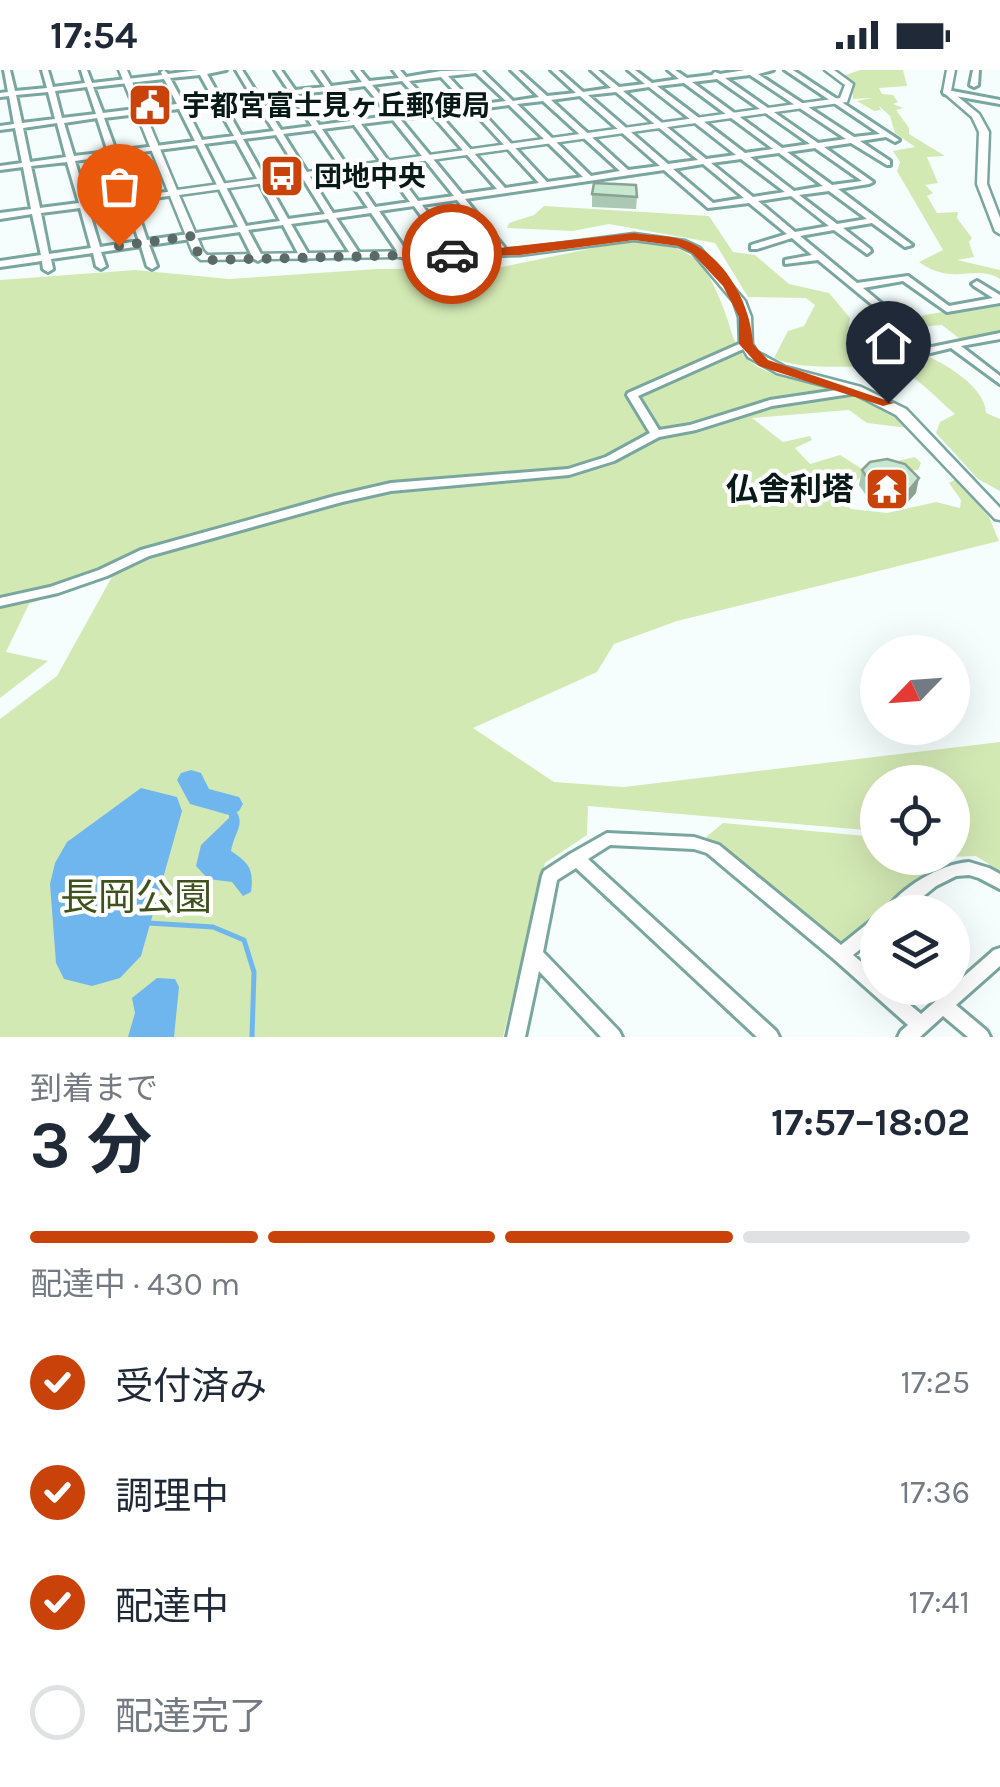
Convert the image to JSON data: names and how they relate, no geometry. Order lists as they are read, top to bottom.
{
  "parks": ["長岡公園"],
  "places": {
    "public building": ["宇都宮富士見ヶ丘郵便局"],
    "bus stop": ["団地中央"],
    "temple": ["仏舎利塔"]
  },
  "north": "bottom left",
  "page": {
    "status": "17:54",
    "heading": ["3 分", "到着まで", "17:57–18:02"],
    "bar": "配達中 · 430 m",
    "list": [
      ["受付済み", "17:25"],
      ["調理中", "17:36"],
      ["配達中", "17:41"],
      "配達完了"
    ]
  }
}
